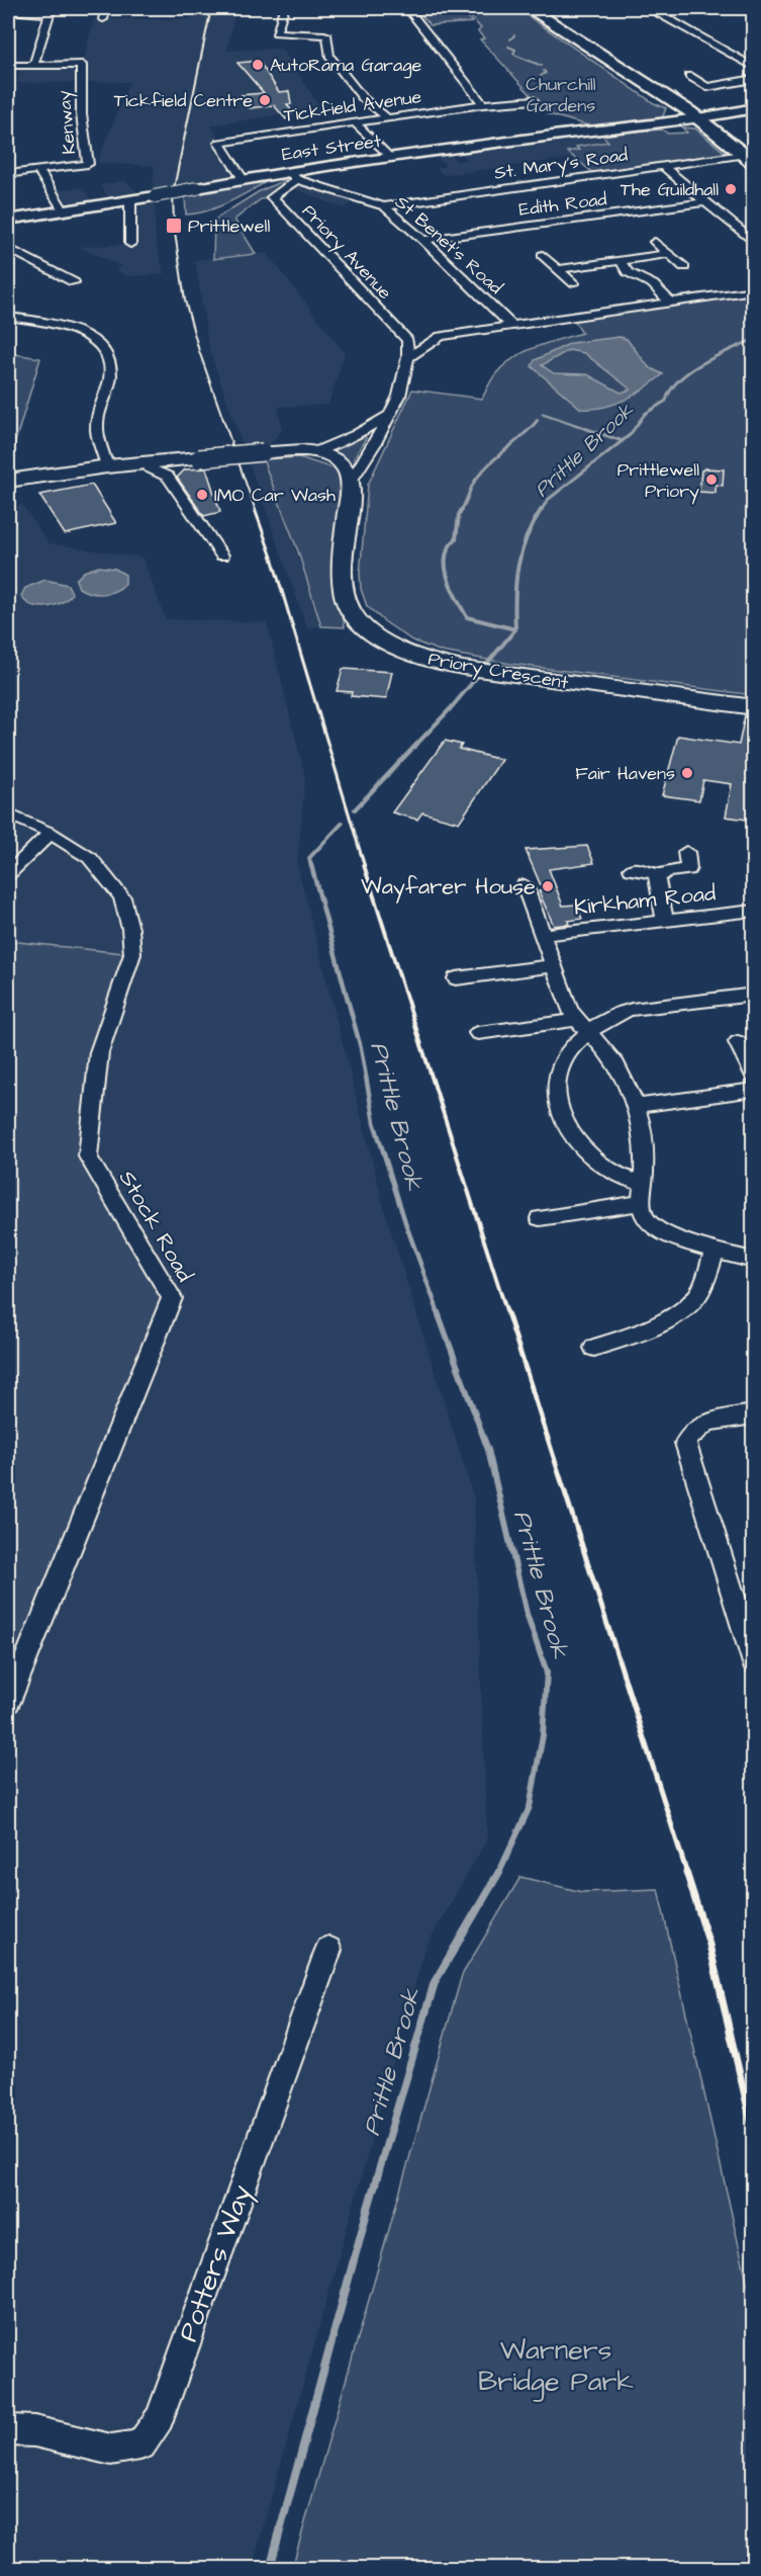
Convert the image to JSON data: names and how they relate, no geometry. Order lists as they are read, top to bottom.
{
  "streets": {
    "main road": ["East Street", "Priory Crescent"],
    "street": [
      "Tickfield Avenue",
      "Kenway",
      "St. Mary's Road",
      "Edith Road",
      "St Benet's Road",
      "Priory Avenue",
      "Kirkham Road",
      "Stock Road",
      "Potters Way"
    ]
  },
  "crossings": [
    ["Tickfield Avenue", "East Street"],
    ["East Street", "St Benet's Road"],
    ["East Street", "Priory Avenue"],
    ["St. Mary's Road", "St Benet's Road"],
    ["Edith Road", "St Benet's Road"],
    ["St Benet's Road", "Priory Avenue"]
  ],
  "water": ["Prittle Brook"],
  "parks": ["Churchill Gardens", "Warners Bridge Park"],
  "places": {
    "other": [
      "AutoRama Garage",
      "Tickfield Centre",
      "The Guildhall",
      "Prittlewell Priory",
      "IMO Car Wash",
      "Fair Havens",
      "Wayfarer House"
    ],
    "transit": ["Prittlewell"]
  }
}
